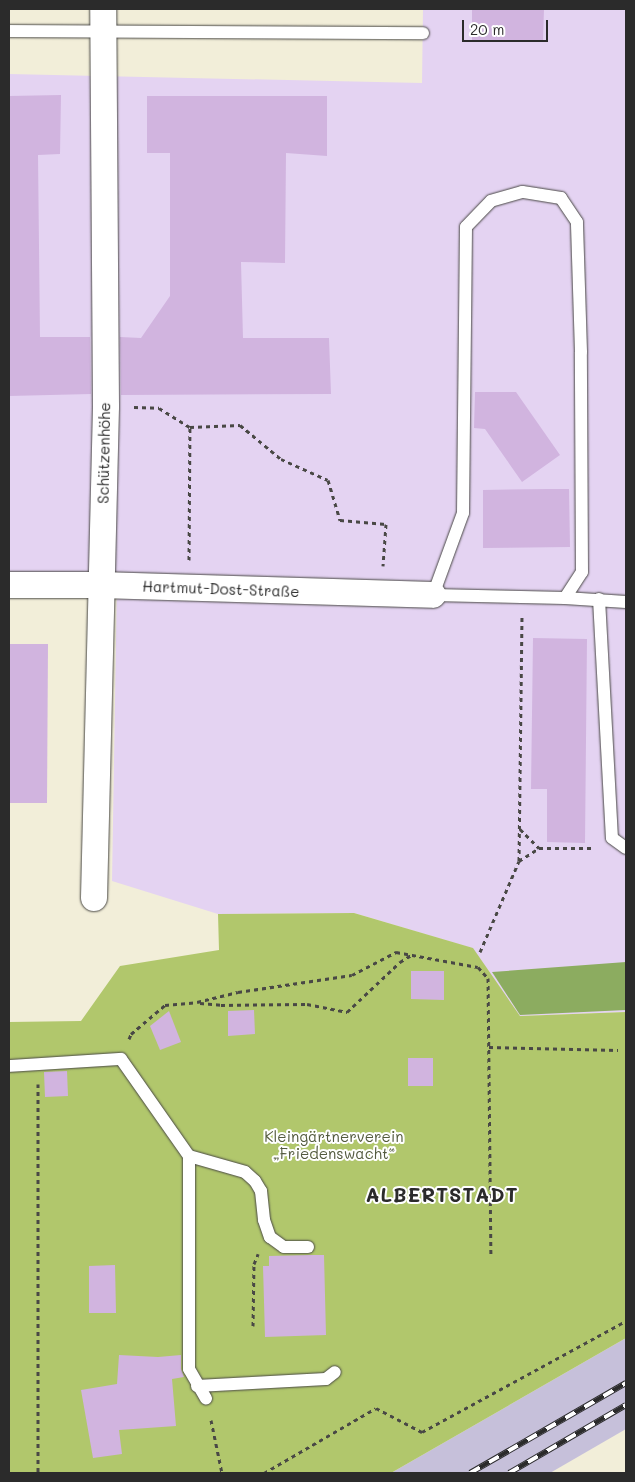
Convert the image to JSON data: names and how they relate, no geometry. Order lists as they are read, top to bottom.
{
  "streets": {
    "street": ["Schützenhöhe", "Hartmut-Dost-Straße"]
  },
  "crossings": [
    ["Schützenhöhe", "Hartmut-Dost-Straße"]
  ],
  "districts": ["ALBERTSTADT"],
  "parks": ["Kleingärtnerverein „Friedenswacht“"],
  "scale_bar": "20 m"
}
